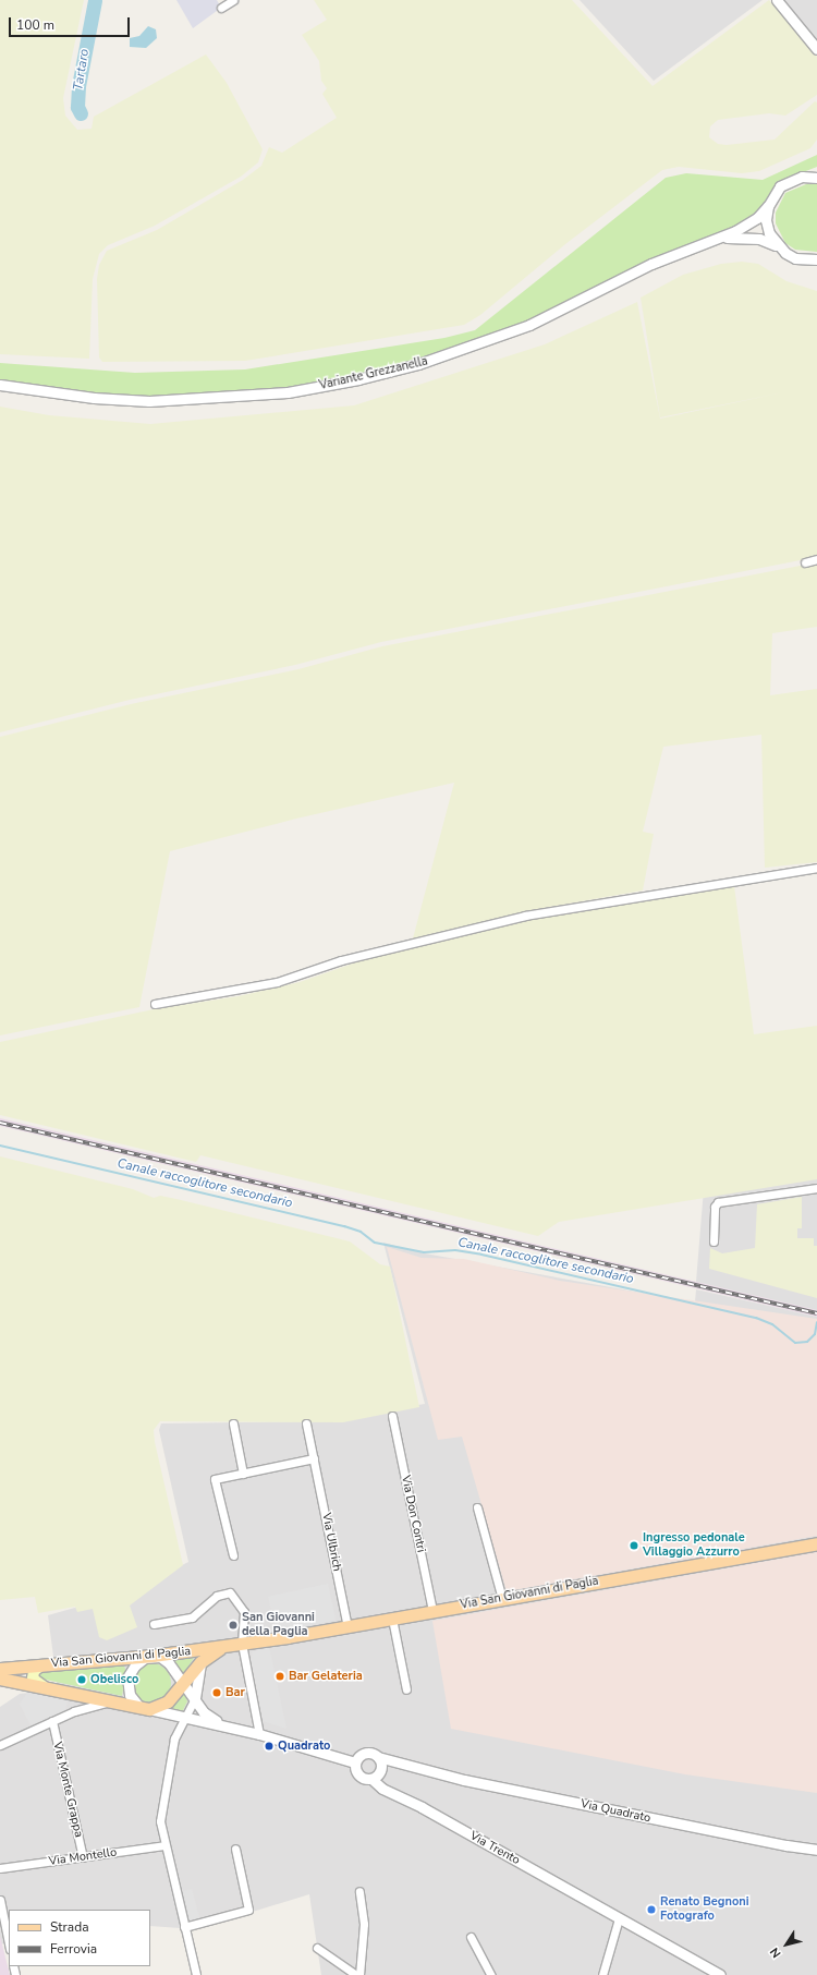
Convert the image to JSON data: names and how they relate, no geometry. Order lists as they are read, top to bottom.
{
  "streets": {
    "main road": ["Via San Giovanni di Paglia"],
    "street": [
      "Variante Grezzanella",
      "Via Don Contri",
      "Via Ulbrich",
      "Via Monte Grappa",
      "Via Quadrato",
      "Via Trento",
      "Via Montello"
    ]
  },
  "crossings": [
    ["Via Don Contri", "Via San Giovanni di Paglia"],
    ["Via Ulbrich", "Via San Giovanni di Paglia"],
    ["Via Monte Grappa", "Via Montello"],
    ["Via Quadrato", "Via Trento"]
  ],
  "water": ["Tartaro", "Canale raccoglitore secondario"],
  "places": [
    "Ingresso pedonale Villaggio Azzurro",
    "San Giovanni della Paglia",
    "Bar Gelateria",
    "Obelisco",
    "Bar",
    "Quadrato",
    "Renato Begnoni Fotografo"
  ],
  "legend": ["Strada", "Ferrovia"],
  "scale_bar": "100 m",
  "north": "bottom left"
}
